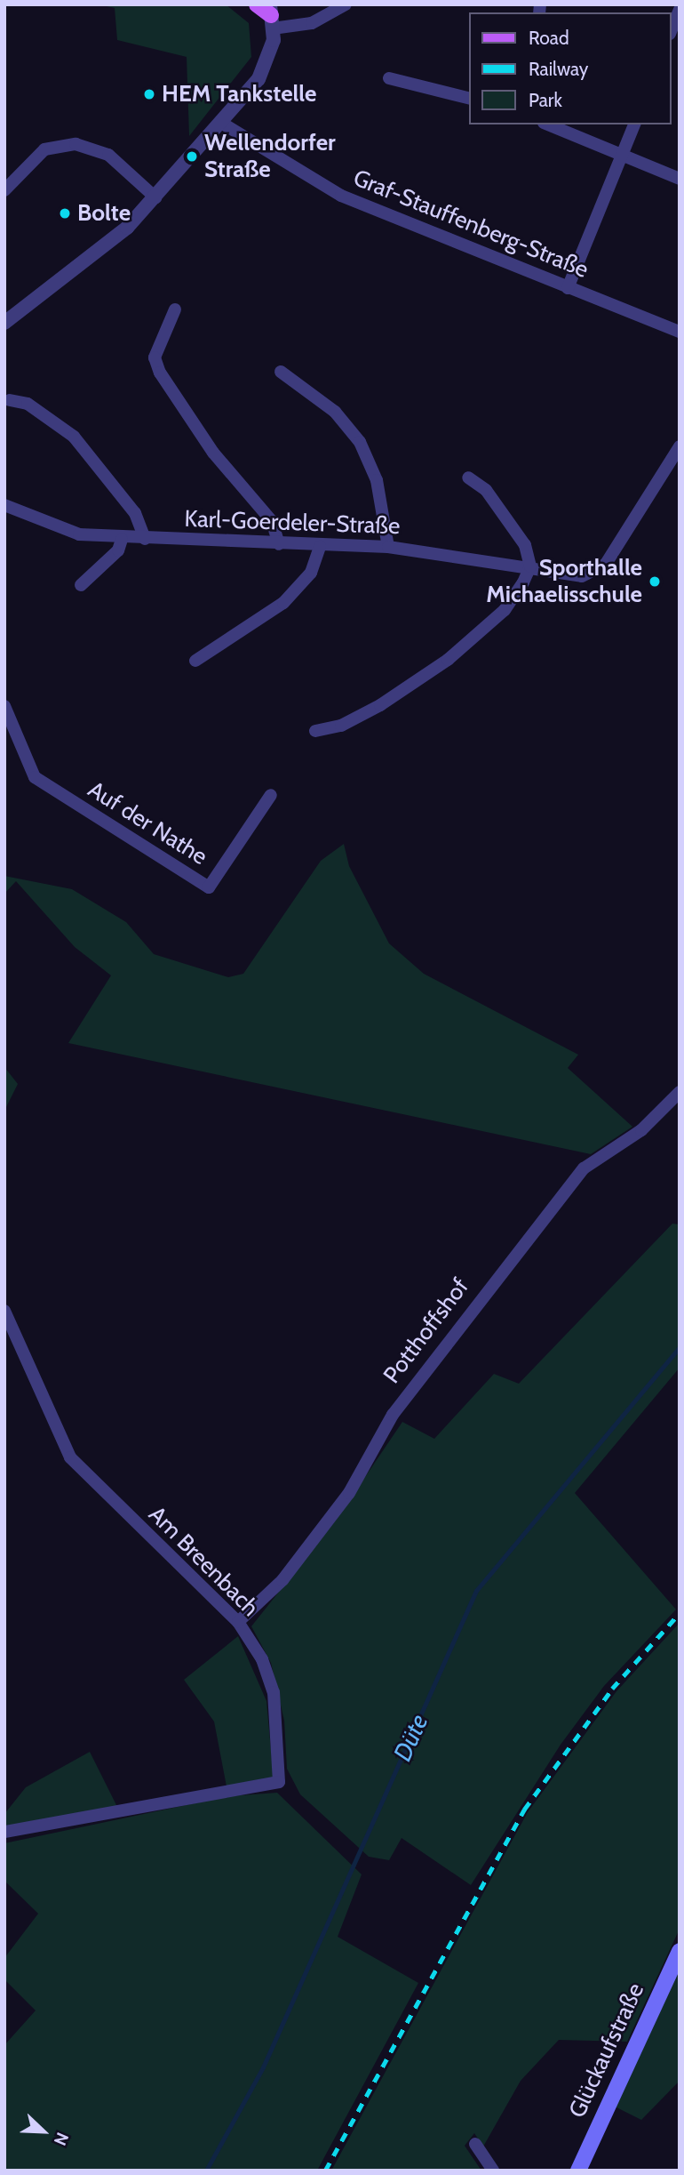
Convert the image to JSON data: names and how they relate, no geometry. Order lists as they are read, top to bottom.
{
  "streets": {
    "main road": ["Glückaufstraße"],
    "street": [
      "Graf-Stauffenberg-Straße",
      "Karl-Goerdeler-Straße",
      "Auf der Nathe",
      "Potthoffshof",
      "Am Breenbach"
    ]
  },
  "crossings": [
    ["Potthoffshof", "Am Breenbach"]
  ],
  "water": ["Düte"],
  "places": [
    "HEM Tankstelle",
    "Wellendorfer Straße",
    "Bolte",
    "Sporthalle Michaelisschule"
  ],
  "legend": ["Road", "Railway", "Park"],
  "north": "bottom right"
}
